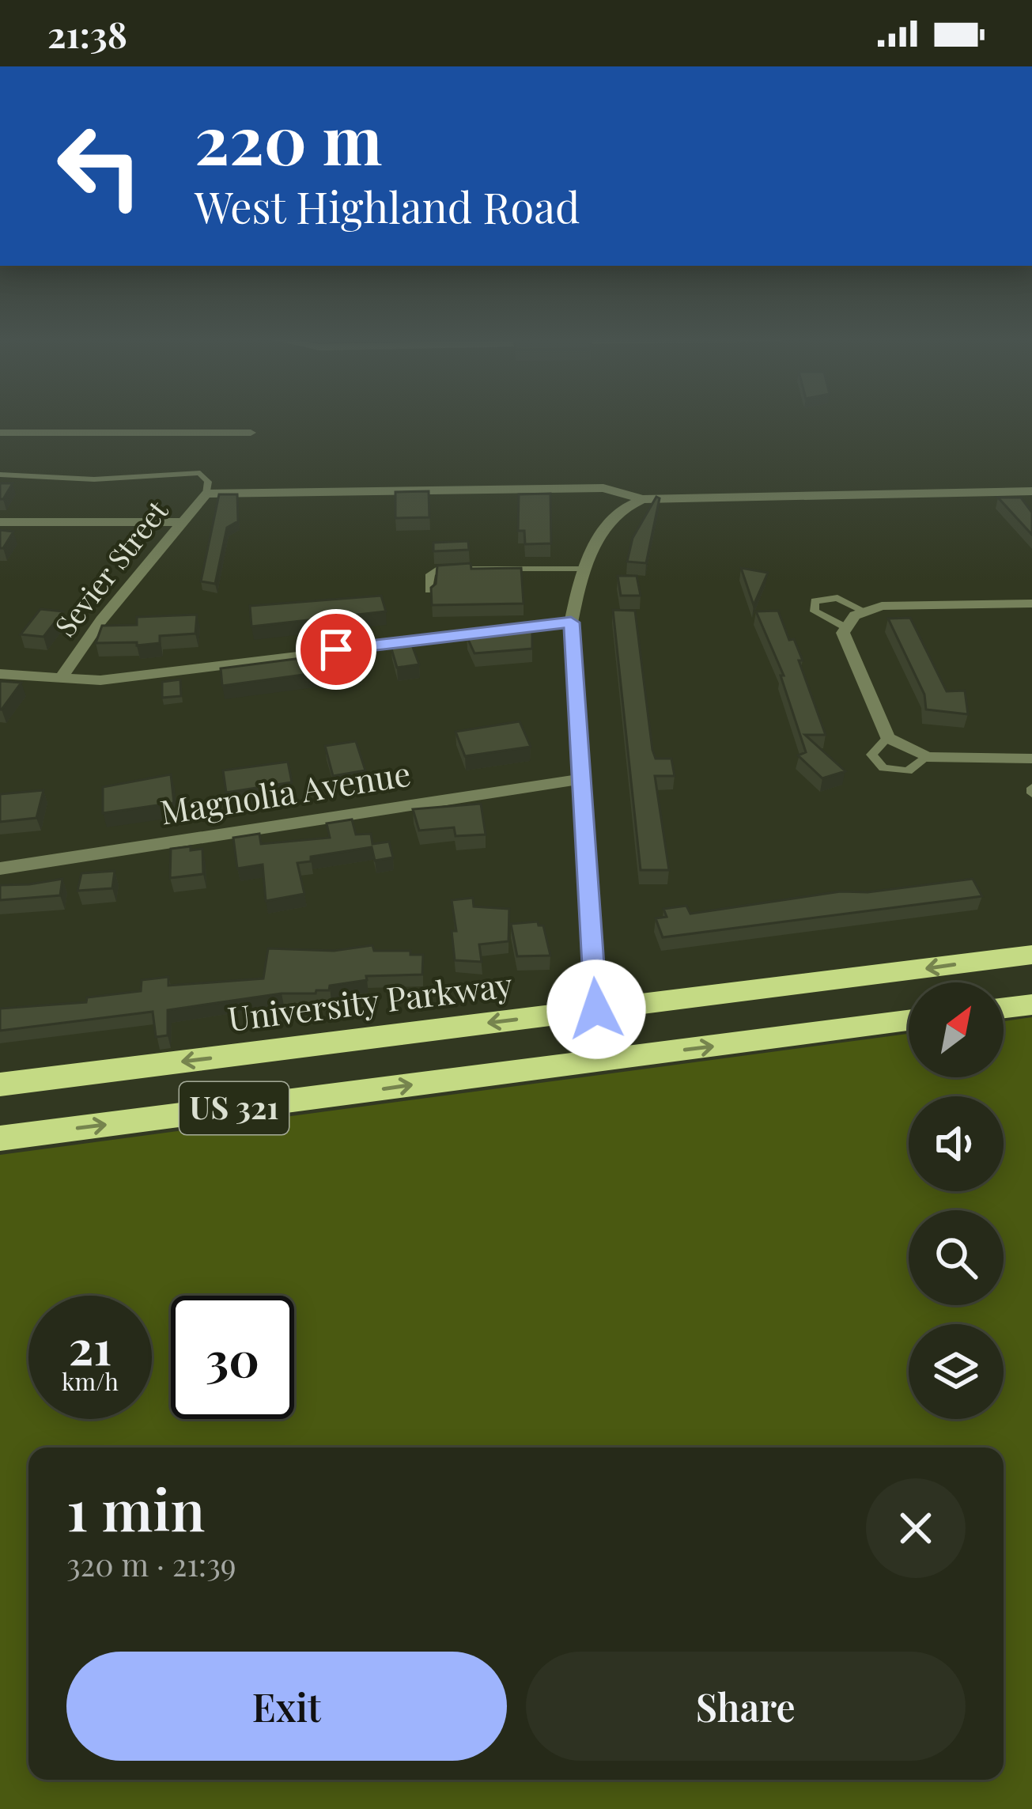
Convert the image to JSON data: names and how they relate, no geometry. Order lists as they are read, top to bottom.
{
  "streets": {
    "highway": ["University Parkway", "US 321"],
    "street": ["Sevier Street", "Magnolia Avenue"]
  },
  "north": "top right",
  "page": {
    "status": "21:38",
    "turn": ["220 m", "West Highland Road"],
    "speed": "21 km/h",
    "limit": "30",
    "heading": ["1 min", "320 m · 21:39"],
    "buttons": ["Exit", "Share"]
  }
}
